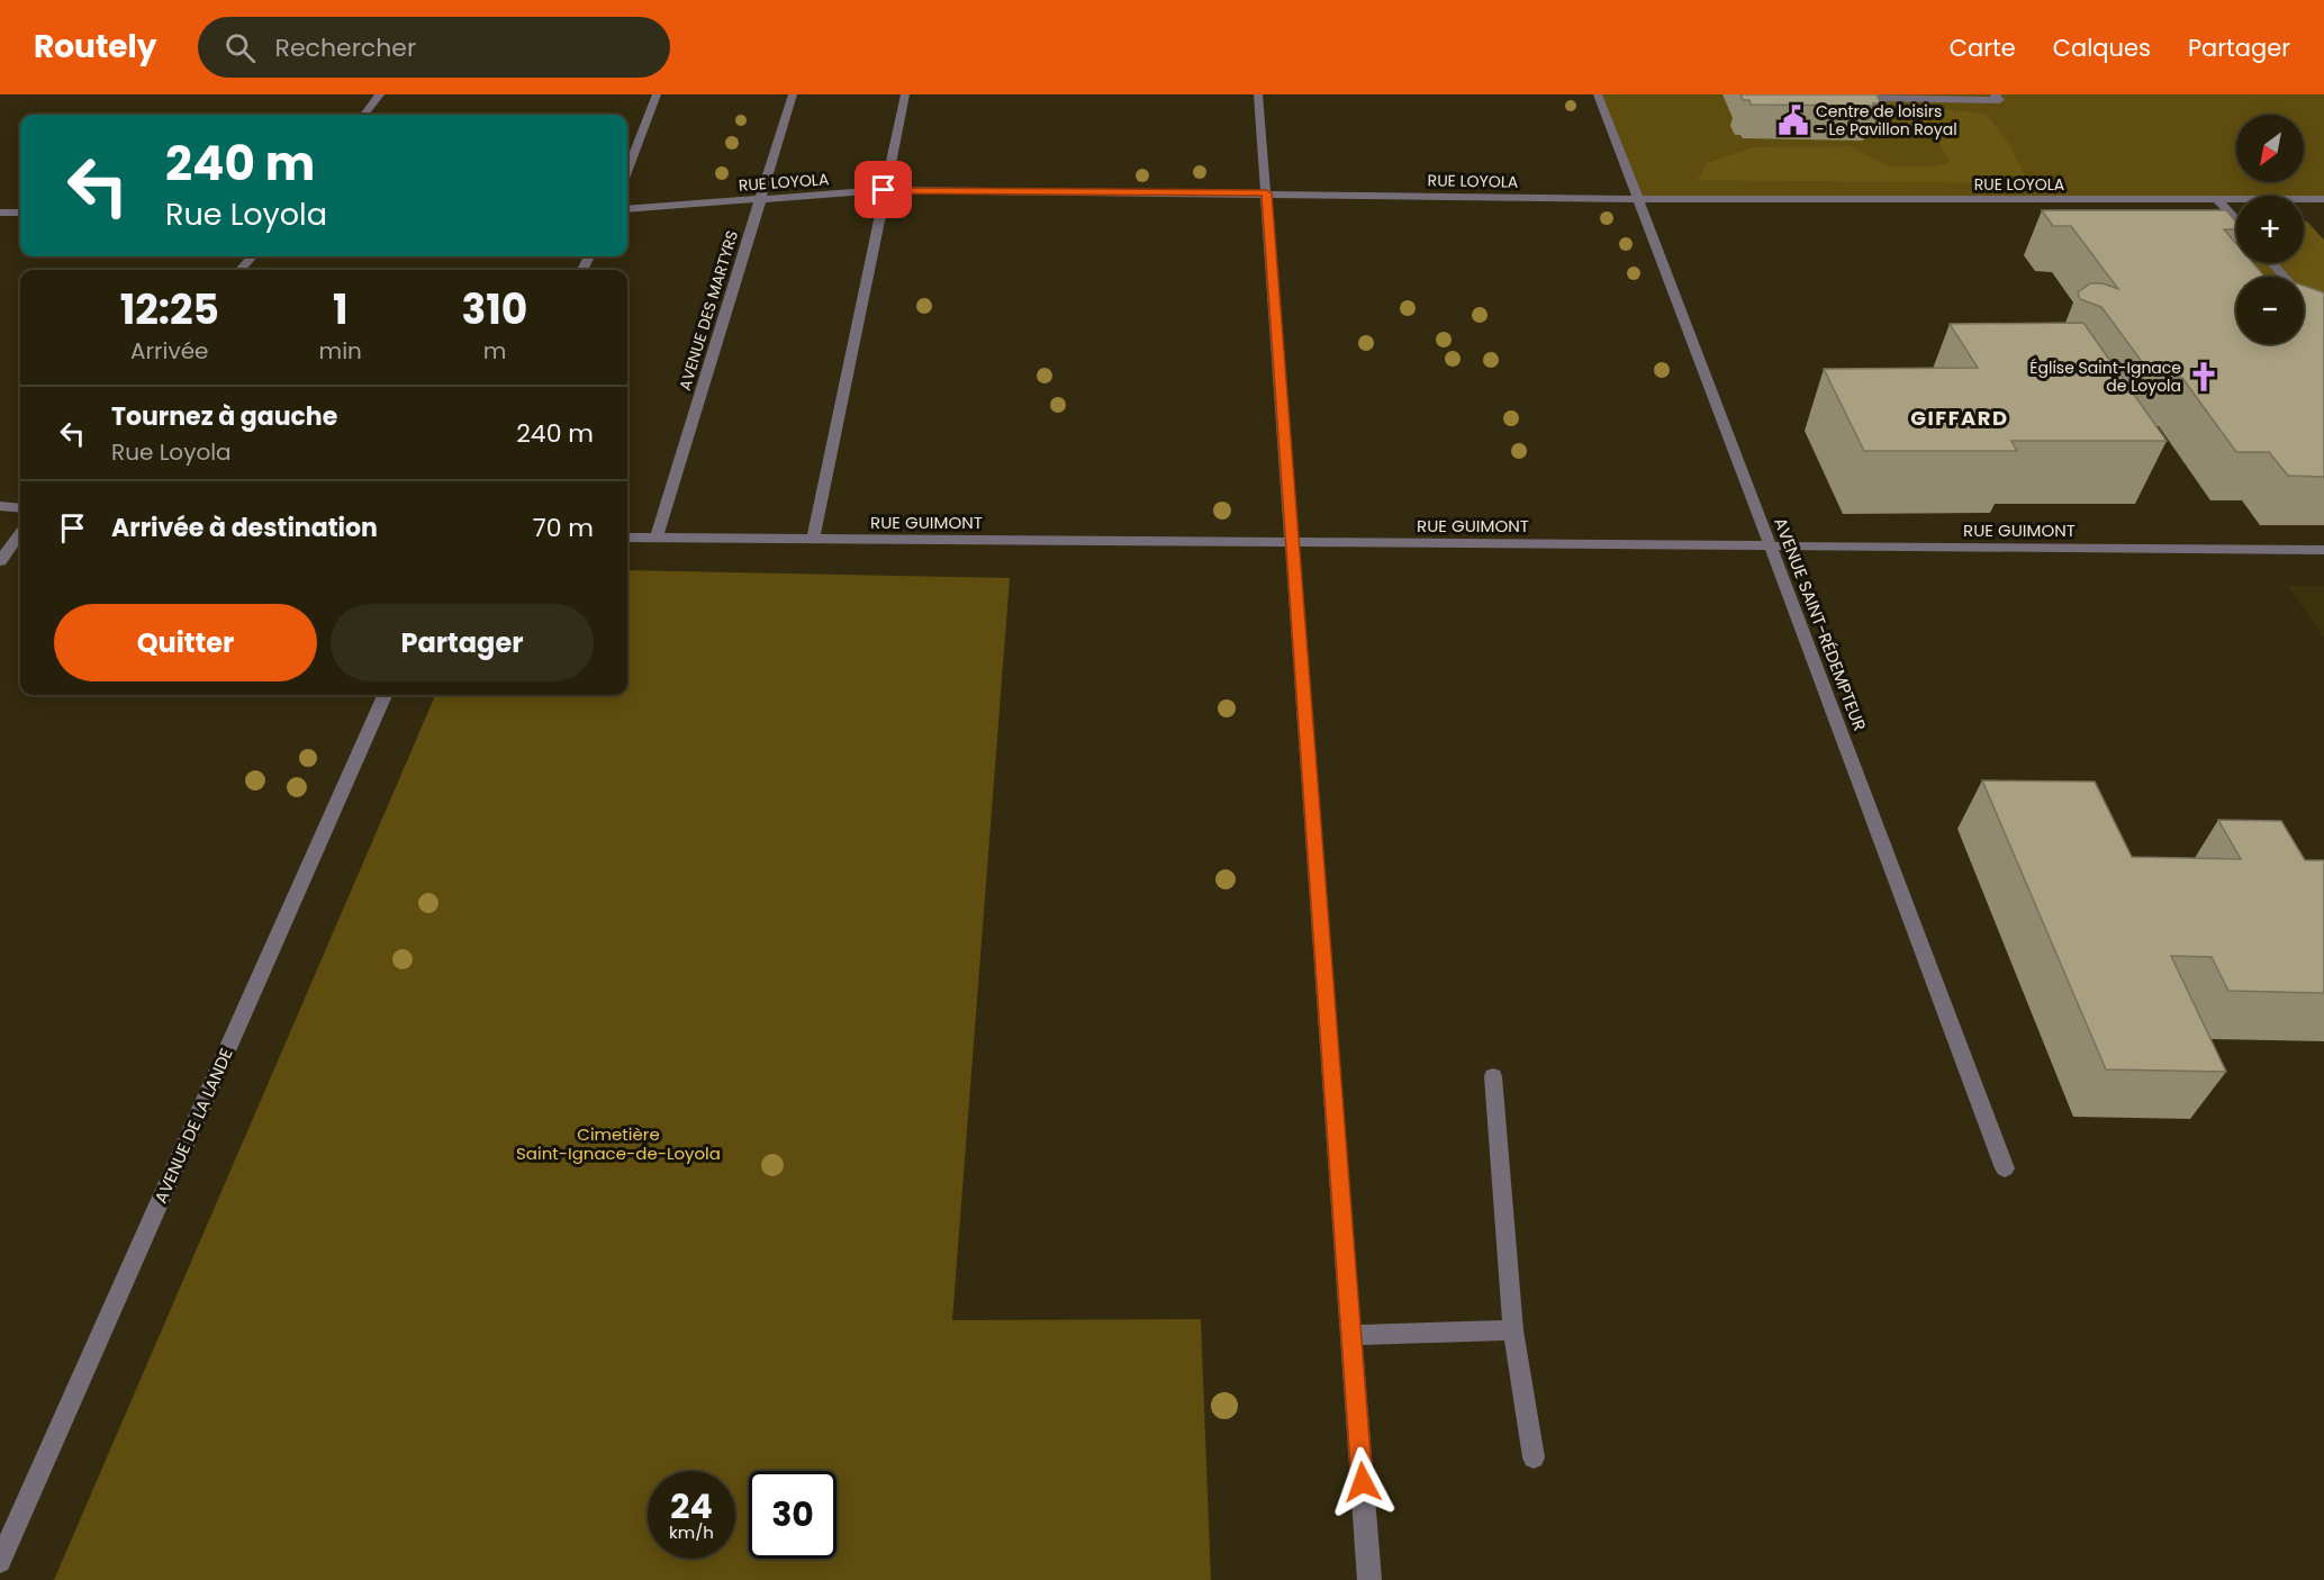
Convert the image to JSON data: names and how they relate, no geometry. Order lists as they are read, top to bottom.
{
  "streets": {
    "street": [
      "RUE LOYOLA",
      "AVENUE DES MARTYRS",
      "RUE GUIMONT",
      "AVENUE SAINT-RÉDEMPTEUR",
      "AVENUE DE LA LANDE"
    ]
  },
  "crossings": [
    ["RUE LOYOLA", "AVENUE DES MARTYRS"],
    ["RUE LOYOLA", "AVENUE SAINT-RÉDEMPTEUR"],
    ["AVENUE DES MARTYRS", "RUE GUIMONT"],
    ["RUE GUIMONT", "AVENUE SAINT-RÉDEMPTEUR"]
  ],
  "districts": ["GIFFARD"],
  "parks": ["Cimetière Saint-Ignace-de-Loyola"],
  "places": {
    "public building": ["Centre de loisirs - Le Pavillon Royal"],
    "church": ["Église Saint-Ignace de Loyola"]
  },
  "north": "bottom left",
  "page": {
    "header": "Routely",
    "search": "Rechercher",
    "nav": ["Carte", "Calques", "Partager"],
    "map_buttons": ["+", "−"],
    "turn": ["240 m", "Rue Loyola"],
    "eta": [
      "12:25",
      "Arrivée",
      "1",
      "min",
      "310",
      "m"
    ],
    "list": [
      {
        "name": "Tournez à gauche",
        "note": "Rue Loyola",
        "value": "240 m"
      },
      {
        "name": "Arrivée à destination",
        "value": "70 m"
      }
    ],
    "buttons": ["Quitter", "Partager"],
    "speed": "24 km/h",
    "limit": "30"
  }
}
